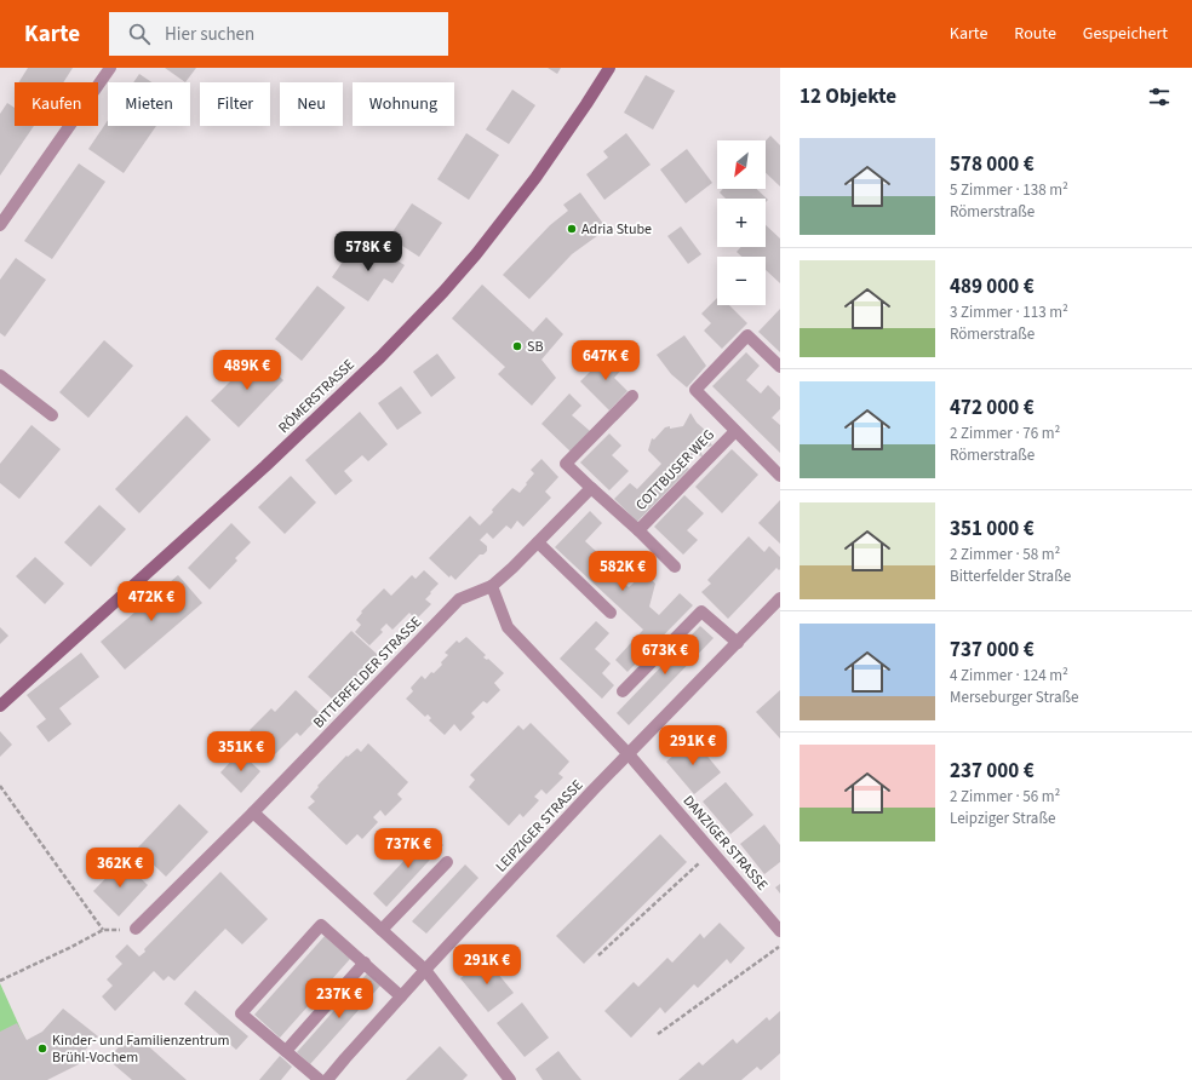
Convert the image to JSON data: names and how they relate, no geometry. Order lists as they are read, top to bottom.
{
  "streets": {
    "main road": ["RÖMERSTRASSE"],
    "street": [
      "COTTBUSER WEG",
      "BITTERFELDER STRASSE",
      "LEIPZIGER STRASSE",
      "DANZIGER STRASSE"
    ]
  },
  "crossings": [
    ["COTTBUSER WEG", "BITTERFELDER STRASSE"],
    ["LEIPZIGER STRASSE", "DANZIGER STRASSE"]
  ],
  "places": ["Adria Stube", "SB", "Kinder- und Familienzentrum Brühl-Vochem"],
  "north": "bottom left",
  "page": {
    "header": "Karte",
    "search": "Hier suchen",
    "nav": ["Karte", "Route", "Gespeichert"],
    "heading": "12 Objekte",
    "chip": [
      "Kaufen",
      "Mieten",
      "Filter",
      "Neu",
      "Wohnung"
    ],
    "list": [
      {
        "name": "578 000 €",
        "note": "5 Zimmer · 138 m² · Römerstraße"
      },
      {
        "name": "489 000 €",
        "note": "3 Zimmer · 113 m² · Römerstraße"
      },
      {
        "name": "472 000 €",
        "note": "2 Zimmer · 76 m² · Römerstraße"
      },
      {
        "name": "351 000 €",
        "note": "2 Zimmer · 58 m² · Bitterfelder Straße"
      },
      {
        "name": "737 000 €",
        "note": "4 Zimmer · 124 m² · Merseburger Straße"
      },
      {
        "name": "237 000 €",
        "note": "2 Zimmer · 56 m² · Leipziger Straße"
      }
    ],
    "map_buttons": ["+", "−"],
    "price": [
      "578K €",
      "647K €",
      "489K €",
      "582K €",
      "472K €",
      "673K €",
      "291K €",
      "351K €",
      "737K €",
      "362K €",
      "291K €",
      "237K €"
    ]
  }
}
